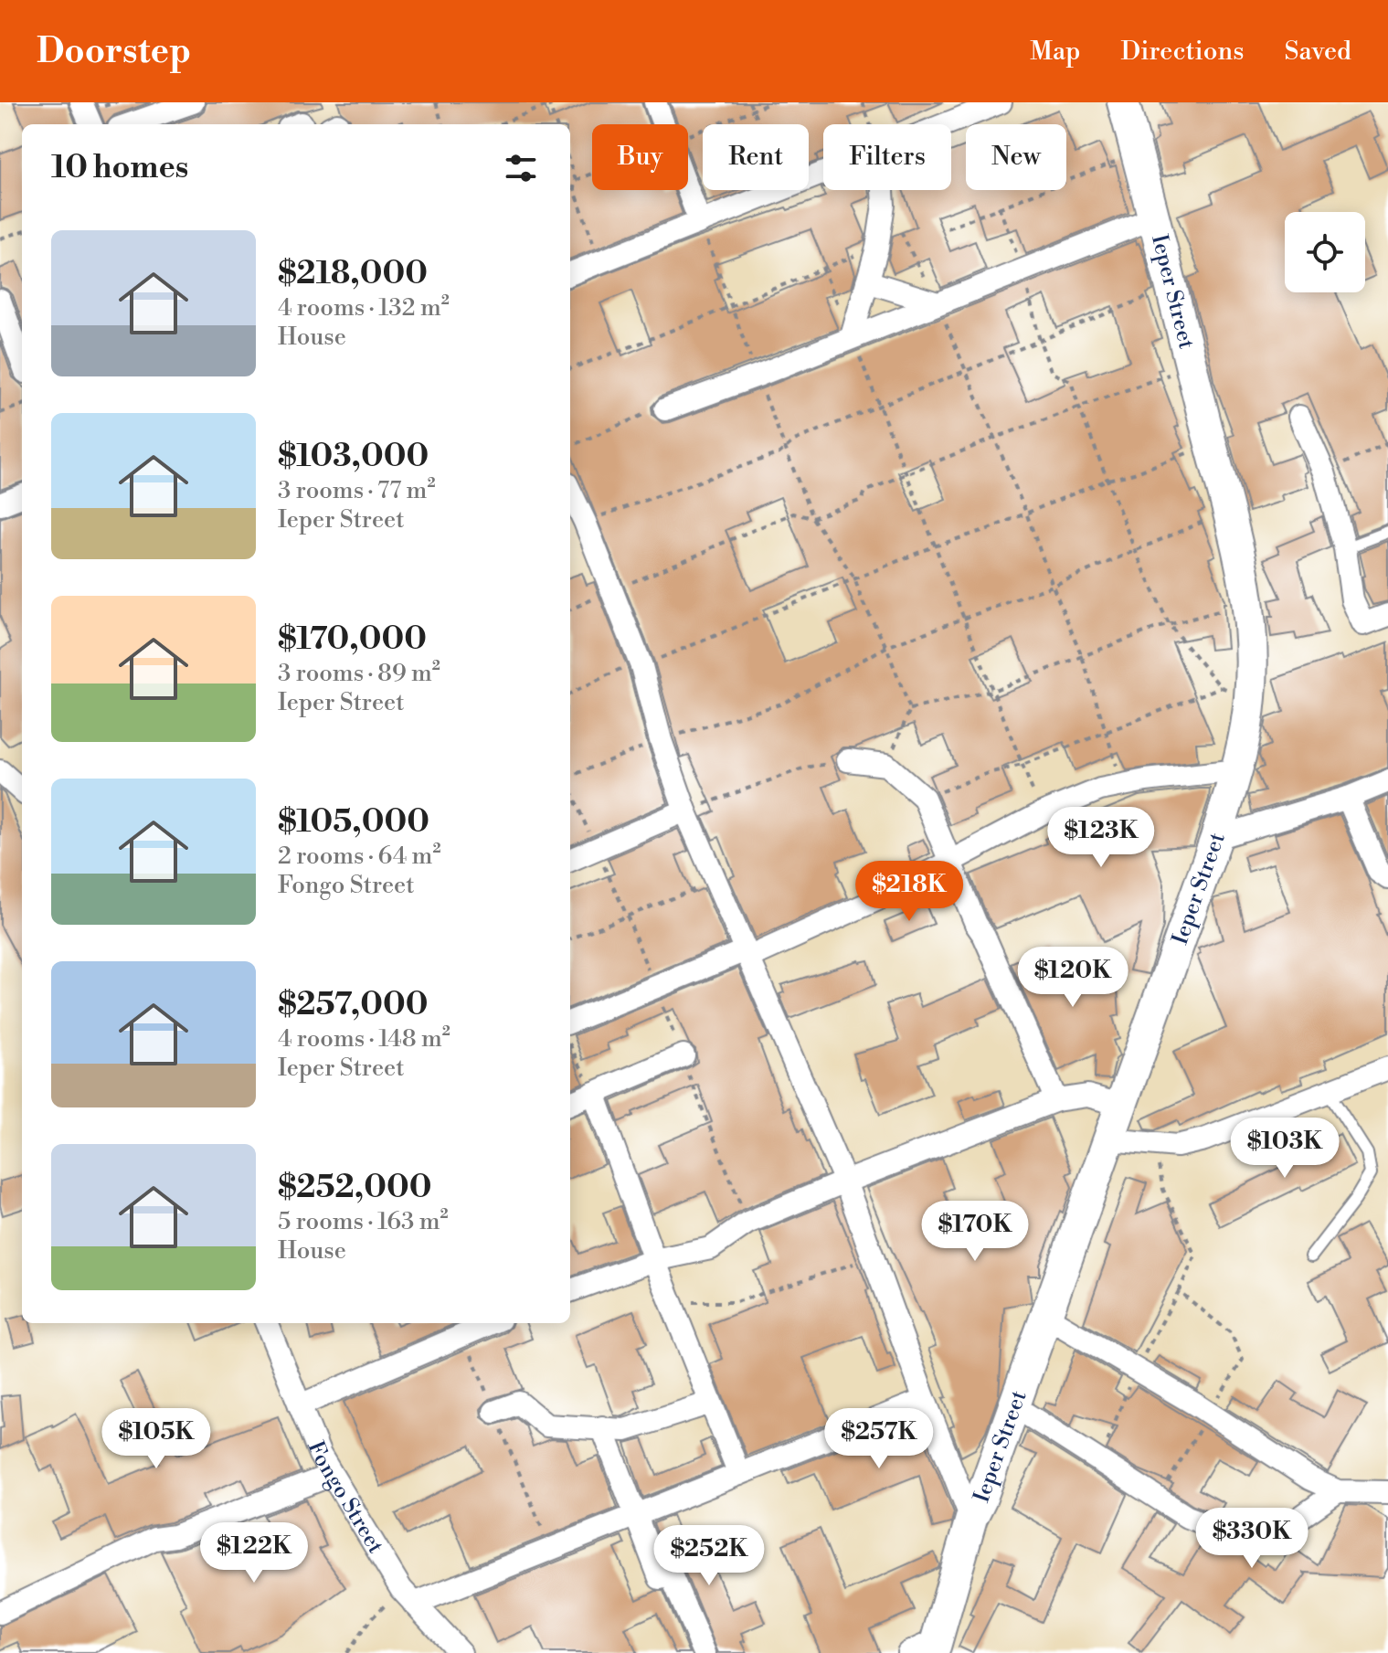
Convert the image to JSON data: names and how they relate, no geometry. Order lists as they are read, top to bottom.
{
  "streets": {
    "street": ["Ieper Street", "Fongo Street"]
  },
  "page": {
    "header": "Doorstep",
    "nav": ["Map", "Directions", "Saved"],
    "chip": [
      "Buy",
      "Rent",
      "Filters",
      "New"
    ],
    "heading": "10 homes",
    "list": [
      {
        "name": "$218,000",
        "note": "4 rooms · 132 m² · House"
      },
      {
        "name": "$103,000",
        "note": "3 rooms · 77 m² · Ieper Street"
      },
      {
        "name": "$170,000",
        "note": "3 rooms · 89 m² · Ieper Street"
      },
      {
        "name": "$105,000",
        "note": "2 rooms · 64 m² · Fongo Street"
      },
      {
        "name": "$257,000",
        "note": "4 rooms · 148 m² · Ieper Street"
      },
      {
        "name": "$252,000",
        "note": "5 rooms · 163 m² · House"
      }
    ],
    "price": [
      "$123K",
      "$218K",
      "$120K",
      "$103K",
      "$170K",
      "$105K",
      "$257K",
      "$330K",
      "$122K",
      "$252K"
    ]
  }
}
